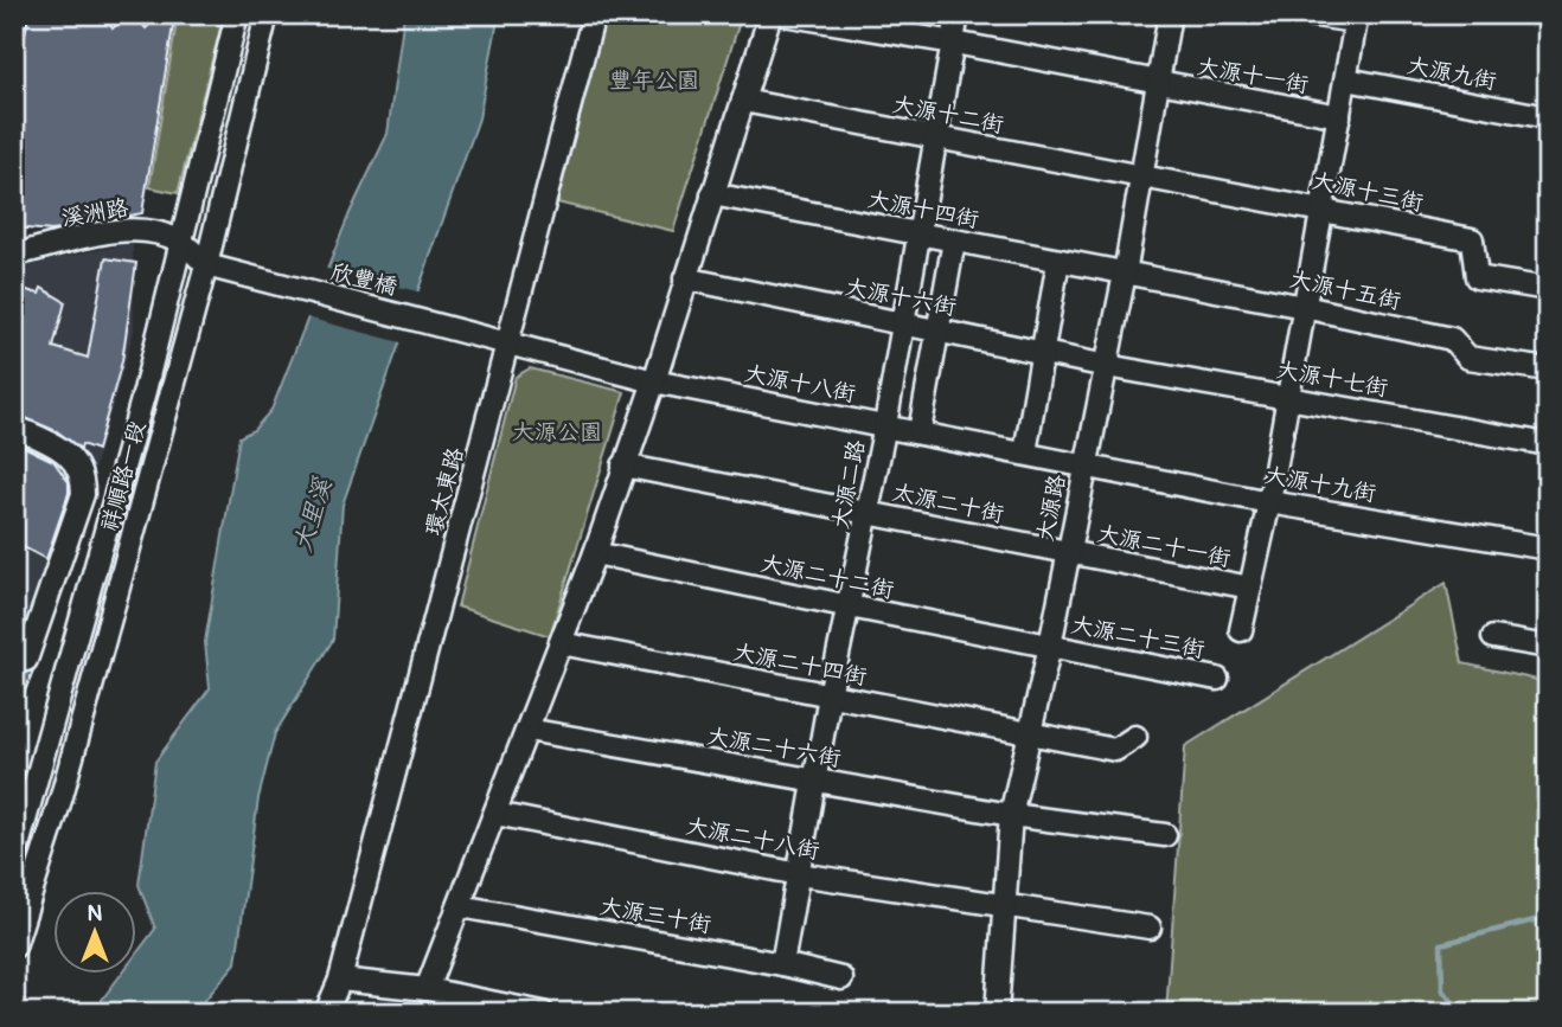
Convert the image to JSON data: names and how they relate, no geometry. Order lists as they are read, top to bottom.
{
  "streets": {
    "street": [
      "大源九街",
      "大源十一街",
      "大源十二街",
      "大源十三街",
      "大源十四街",
      "溪洲路",
      "欣豐橋",
      "大源十五街",
      "大源十六街",
      "大源十七街",
      "大源十八街",
      "祥順路一段",
      "大源二路",
      "大源十九街",
      "環太東路",
      "太源二十街",
      "大源路",
      "大源二十一街",
      "大源二十二街",
      "大源二十三街",
      "大源二十四街",
      "大源二十六街",
      "大源二十八街",
      "大源三十街"
    ]
  },
  "crossings": [
    ["大源十一街", "大源二路"],
    ["大源十一街", "大源路"],
    ["大源十二街", "大源十三街"],
    ["大源十二街", "大源二路"],
    ["大源十二街", "大源路"],
    ["大源十三街", "大源路"],
    ["大源十四街", "大源十五街"],
    ["大源十四街", "大源二路"],
    ["大源十四街", "大源路"],
    ["溪洲路", "祥順路一段"],
    ["欣豐橋", "大源十八街"],
    ["欣豐橋", "祥順路一段"],
    ["欣豐橋", "環太東路"],
    ["大源十五街", "大源路"],
    ["大源十六街", "大源十七街"],
    ["大源十六街", "大源二路"],
    ["大源十六街", "大源路"],
    ["大源十七街", "大源路"],
    ["大源十八街", "大源二路"],
    ["大源十八街", "大源十九街"],
    ["大源十八街", "環太東路"],
    ["大源十八街", "大源路"],
    ["大源二路", "太源二十街"],
    ["大源二路", "大源二十二街"],
    ["大源二路", "大源二十四街"],
    ["大源二路", "大源二十六街"],
    ["大源二路", "大源二十八街"],
    ["大源二路", "大源三十街"],
    ["大源十九街", "大源路"],
    ["太源二十街", "大源路"],
    ["太源二十街", "大源二十一街"],
    ["大源路", "大源二十一街"],
    ["大源路", "大源二十二街"],
    ["大源路", "大源二十三街"],
    ["大源路", "大源二十四街"],
    ["大源路", "大源二十六街"],
    ["大源路", "大源二十八街"],
    ["大源二十二街", "大源二十三街"]
  ],
  "water": ["大里溪"],
  "parks": ["豐年公園", "大源公園"],
  "north": "top"
}
